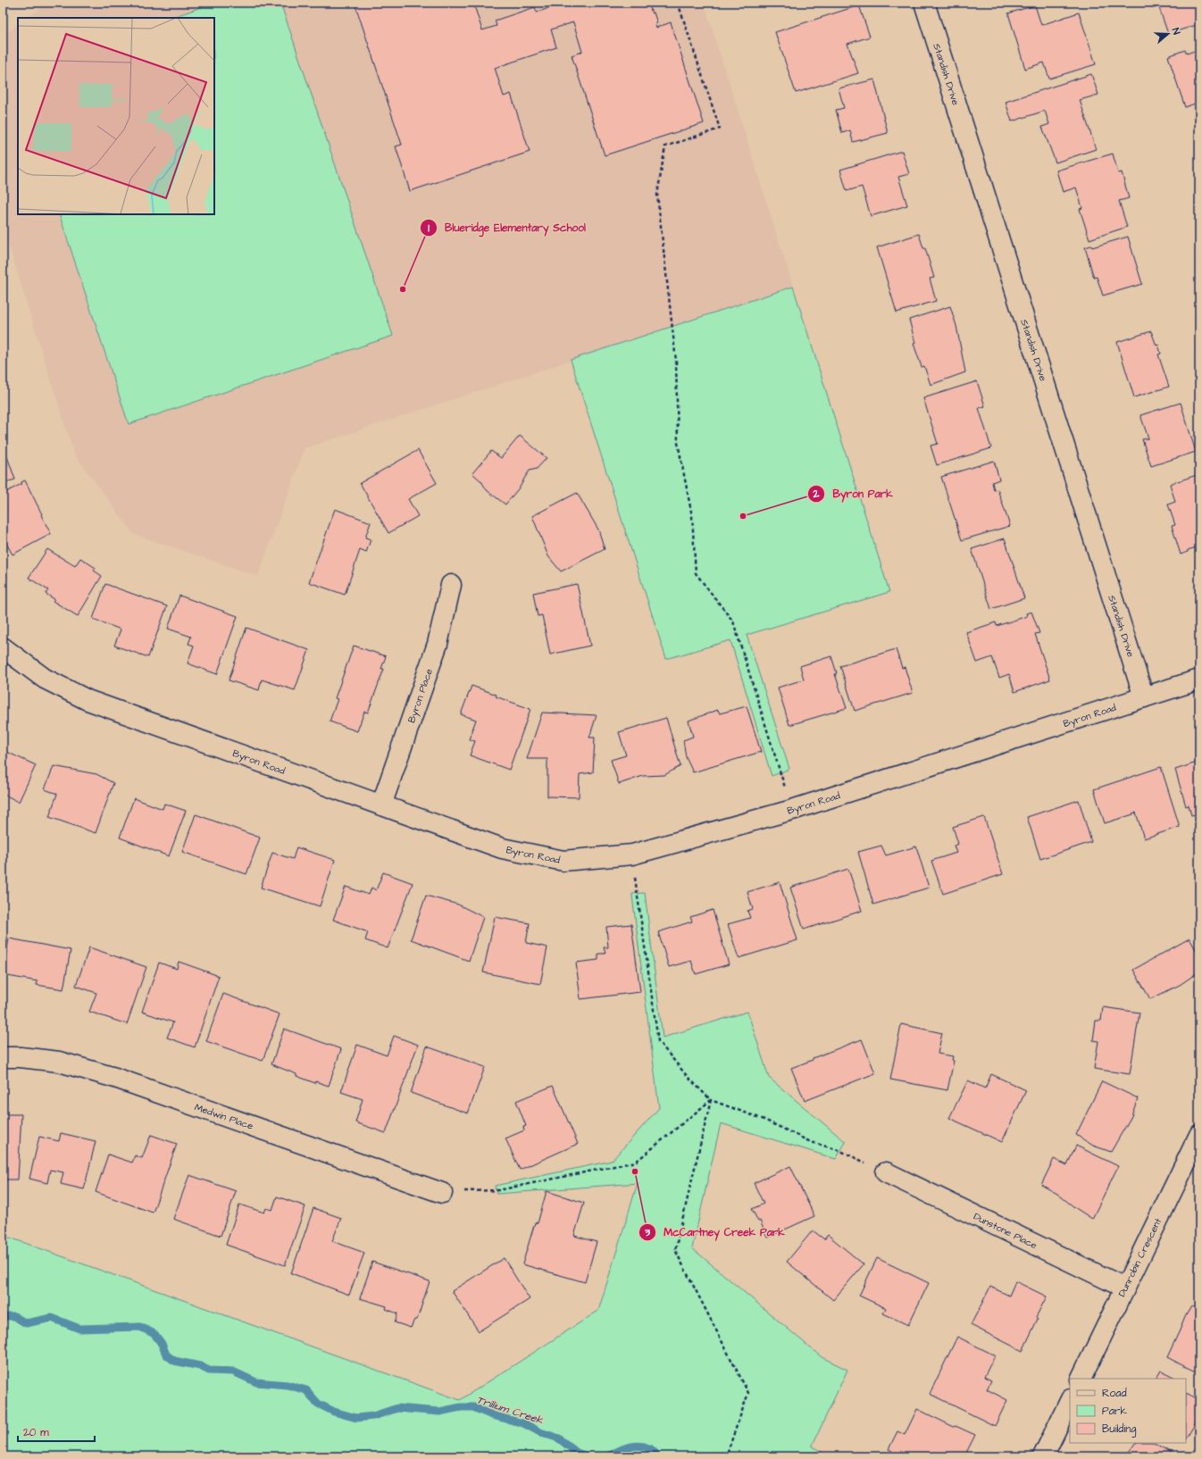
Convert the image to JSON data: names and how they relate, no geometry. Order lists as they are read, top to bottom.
{
  "streets": {
    "street": [
      "Standish Drive",
      "Byron Place",
      "Byron Road",
      "Medwin Place",
      "Dunstone Place",
      "Dunrobin Crescent"
    ]
  },
  "crossings": [
    ["Standish Drive", "Byron Road"],
    ["Byron Place", "Byron Road"],
    ["Dunstone Place", "Dunrobin Crescent"]
  ],
  "water": ["Trillium Creek"],
  "places": ["Blueridge Elementary School", "Byron Park", "McCartney Creek Park"],
  "legend": ["Road", "Park", "Building"],
  "scale_bar": "20 m",
  "north": "right"
}
